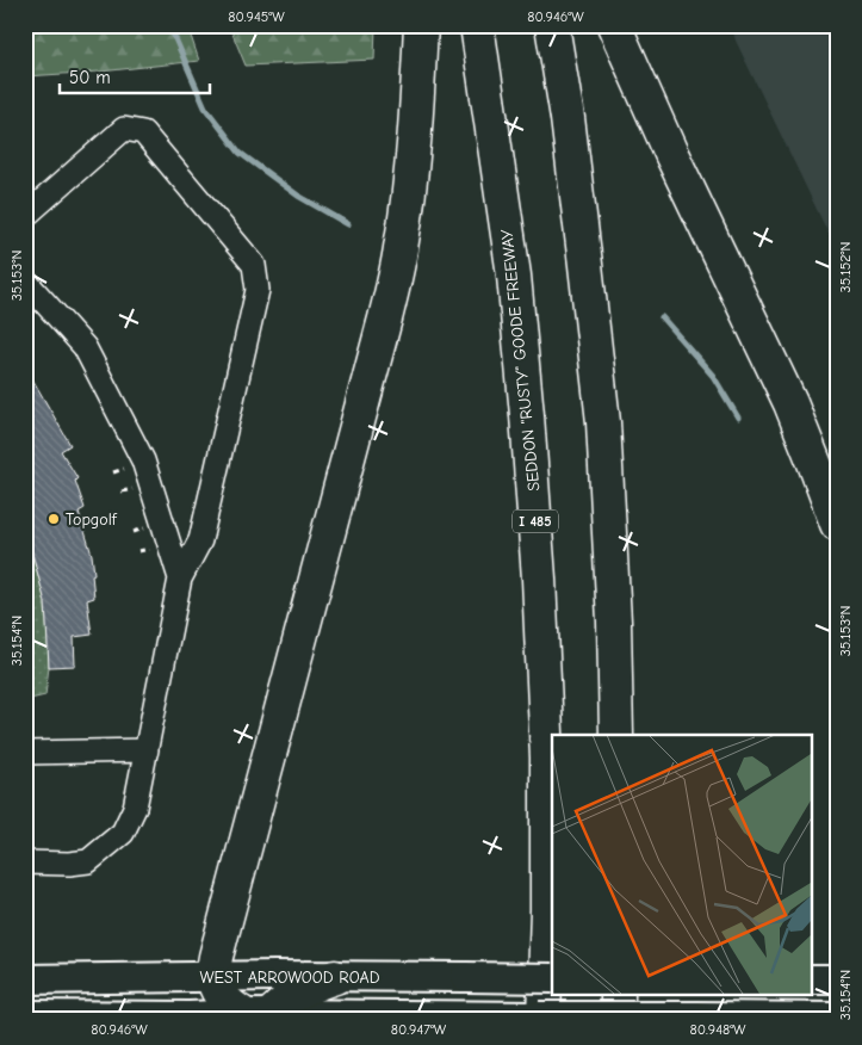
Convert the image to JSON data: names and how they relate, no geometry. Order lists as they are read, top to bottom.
{
  "streets": {
    "highway": ["SEDDON \"RUSTY\" GOODE FREEWAY", "I 485"],
    "main road": ["WEST ARROWOOD ROAD"]
  },
  "places": ["Topgolf"],
  "scale_bar": "50 m",
  "coordinates": [
    "80.945°W",
    "80.946°W",
    "35.152°N",
    "35.153°N",
    "35.154°N",
    "80.947°W",
    "80.948°W"
  ]
}
